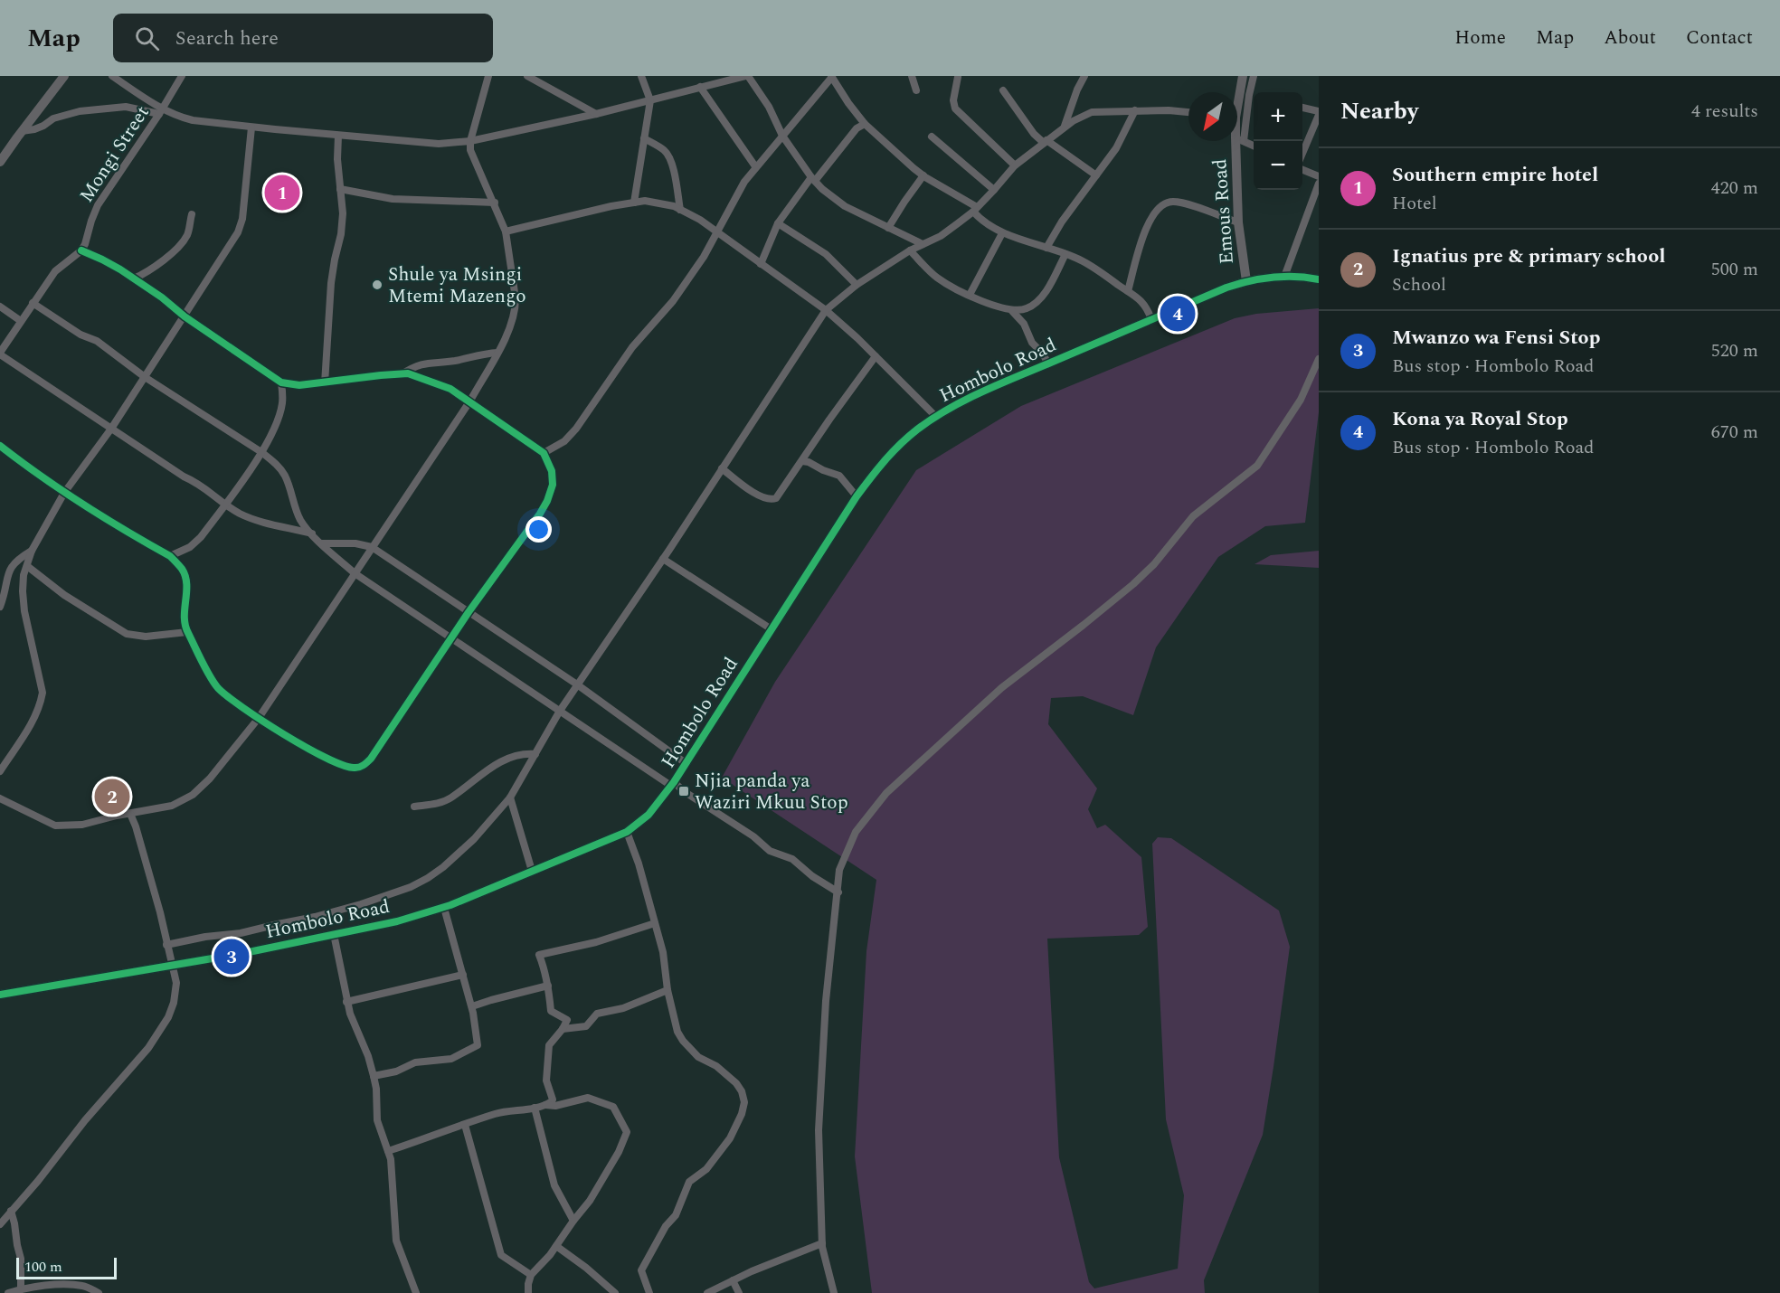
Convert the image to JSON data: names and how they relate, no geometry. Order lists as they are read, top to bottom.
{
  "streets": {
    "street": ["Mongi Street", "Emous Road", "Hombolo Road"]
  },
  "crossings": [
    ["Emous Road", "Hombolo Road"]
  ],
  "places": {
    "other": ["Shule ya Msingi Mtemi Mazengo"],
    "transit": ["Njia panda ya Waziri Mkuu Stop"]
  },
  "scale_bar": "100 m",
  "north": "bottom left",
  "page": {
    "header": "Map",
    "search": "Search here",
    "nav": [
      "Home",
      "Map",
      "About",
      "Contact"
    ],
    "heading": ["Nearby", "4 results"],
    "map_buttons": ["+", "−"],
    "list": [
      {
        "mark": "1",
        "name": "Southern empire hotel",
        "note": "Hotel",
        "value": "420 m"
      },
      {
        "mark": "2",
        "name": "Ignatius pre & primary school",
        "note": "School",
        "value": "500 m"
      },
      {
        "mark": "3",
        "name": "Mwanzo wa Fensi Stop",
        "note": "Bus stop · Hombolo Road",
        "value": "520 m"
      },
      {
        "mark": "4",
        "name": "Kona ya Royal Stop",
        "note": "Bus stop · Hombolo Road",
        "value": "670 m"
      }
    ],
    "pins": [
      "1",
      "4",
      "2",
      "3"
    ],
    "scale": "100 m"
  }
}
